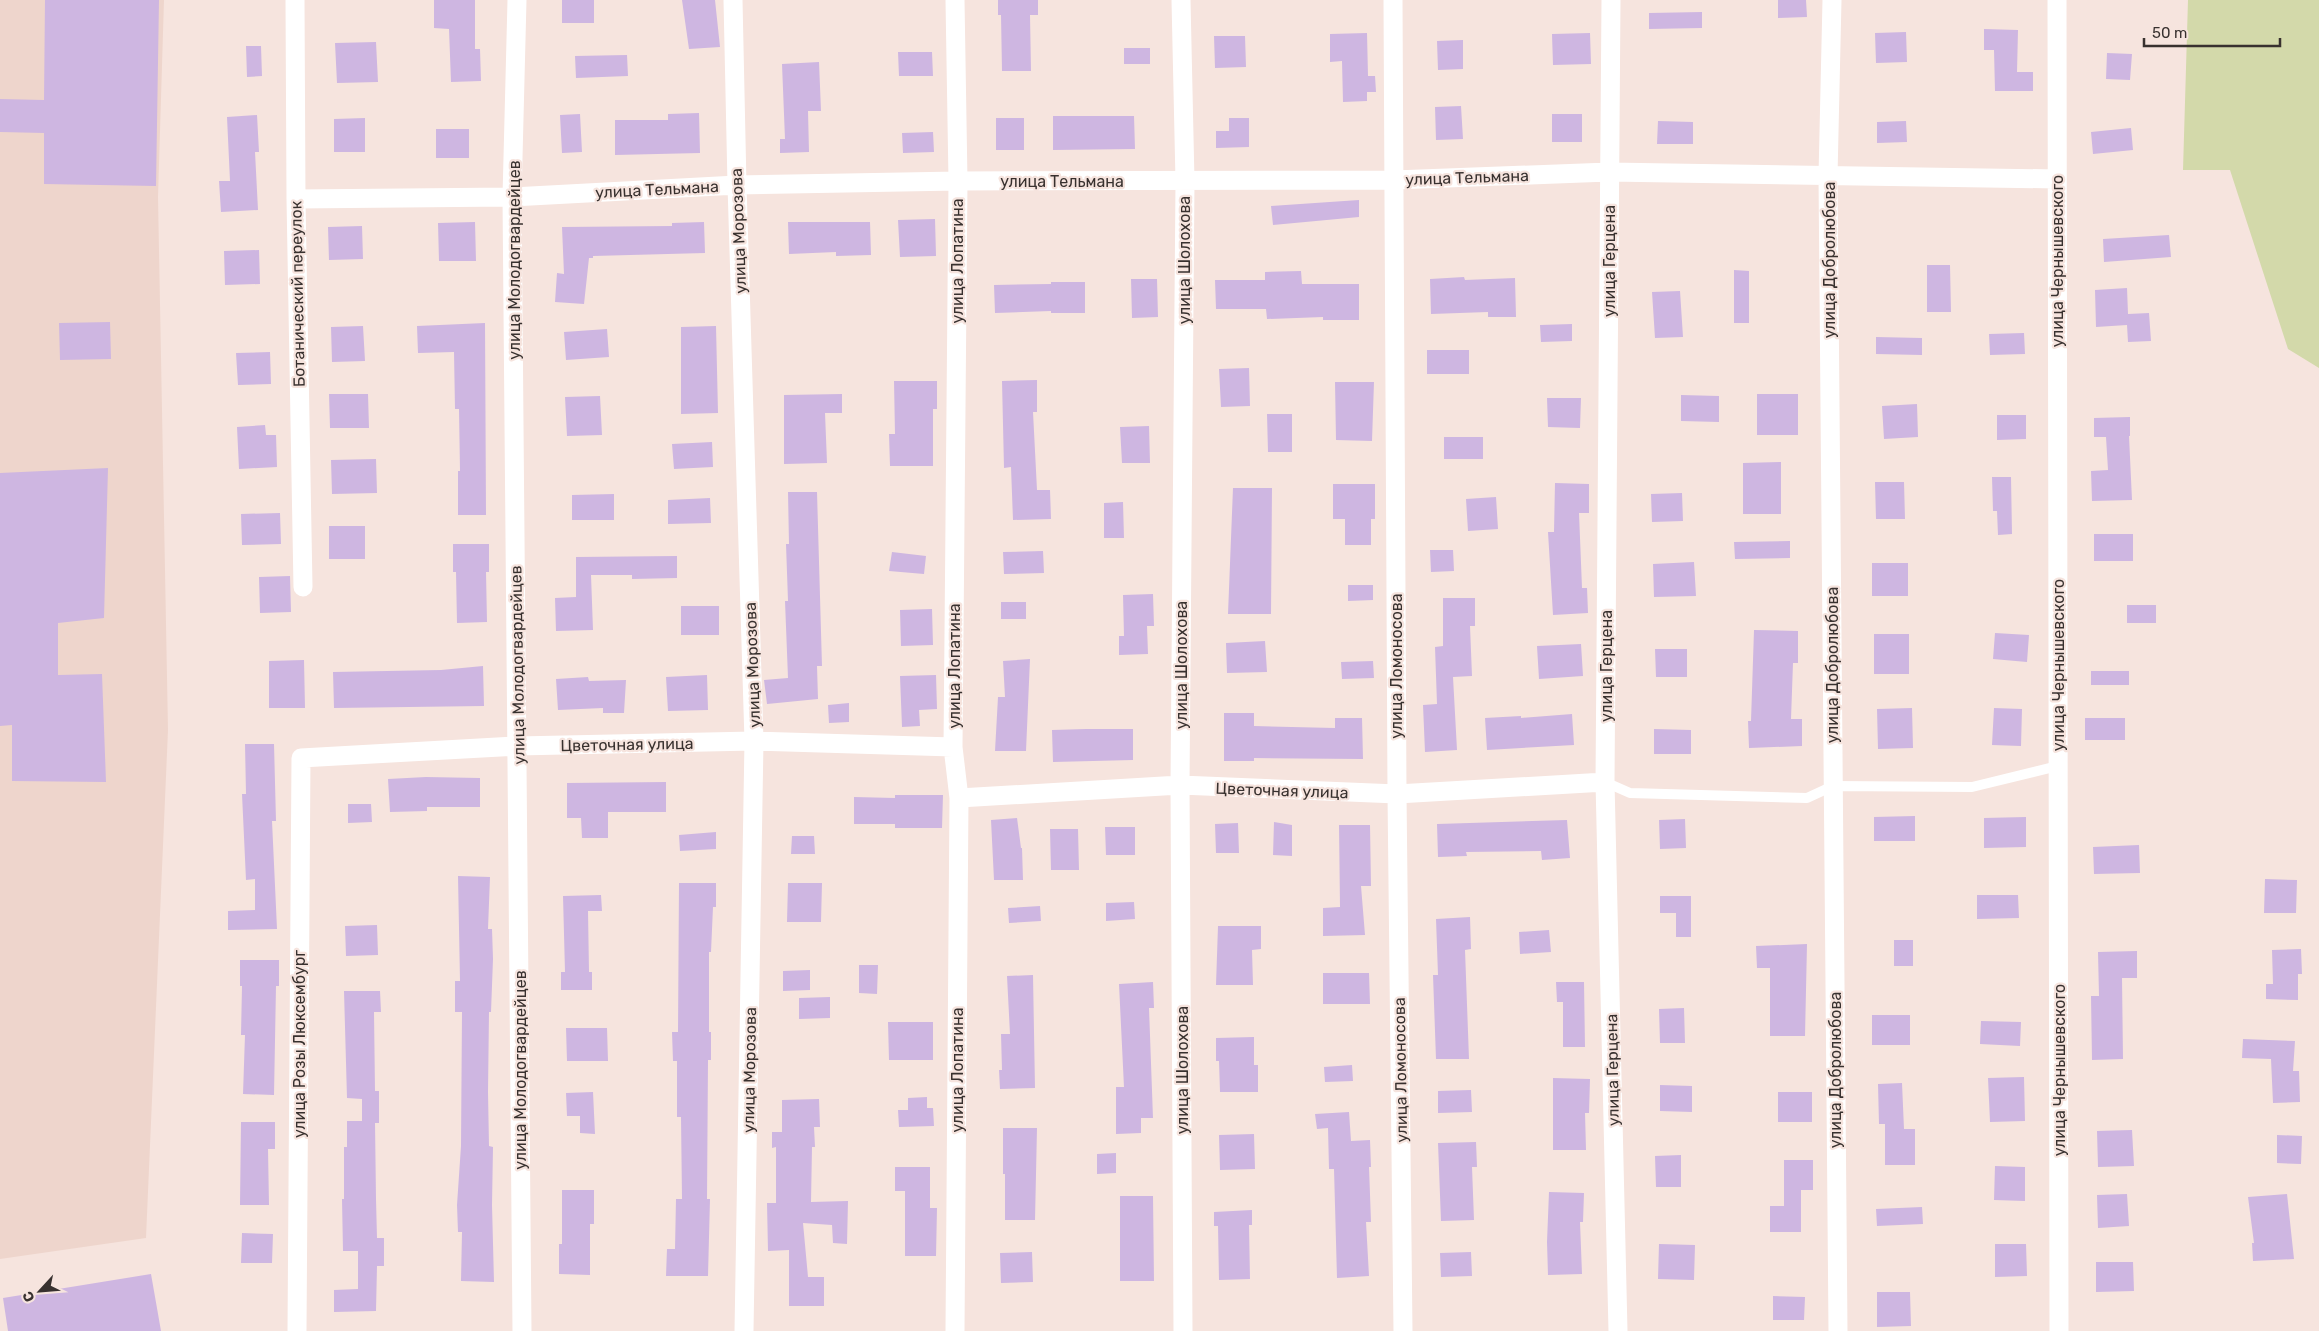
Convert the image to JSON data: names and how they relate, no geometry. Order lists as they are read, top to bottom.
{
  "streets": {
    "street": [
      "улица Тельмана",
      "улица Морозова",
      "улица Молодогвардейцев",
      "улица Шолохова",
      "улица Добролюбова",
      "улица Лопатина",
      "улица Герцена",
      "улица Чернышевского",
      "Ботанический переулок",
      "улица Ломоносова",
      "Цветочная улица",
      "улица Розы Люксембург"
    ]
  },
  "crossings": [
    ["улица Тельмана", "улица Морозова"],
    ["улица Тельмана", "улица Молодогвардейцев"],
    ["улица Тельмана", "улица Шолохова"],
    ["улица Тельмана", "улица Добролюбова"],
    ["улица Тельмана", "улица Лопатина"],
    ["улица Тельмана", "улица Герцена"],
    ["улица Тельмана", "улица Чернышевского"],
    ["улица Тельмана", "Ботанический переулок"],
    ["улица Тельмана", "улица Ломоносова"],
    ["улица Морозова", "Цветочная улица"],
    ["улица Молодогвардейцев", "Цветочная улица"],
    ["улица Шолохова", "Цветочная улица"],
    ["улица Лопатина", "Цветочная улица"],
    ["улица Герцена", "Цветочная улица"],
    ["улица Ломоносова", "Цветочная улица"],
    ["Цветочная улица", "улица Розы Люксембург"]
  ],
  "scale_bar": "50 m",
  "north": "bottom left"
}
